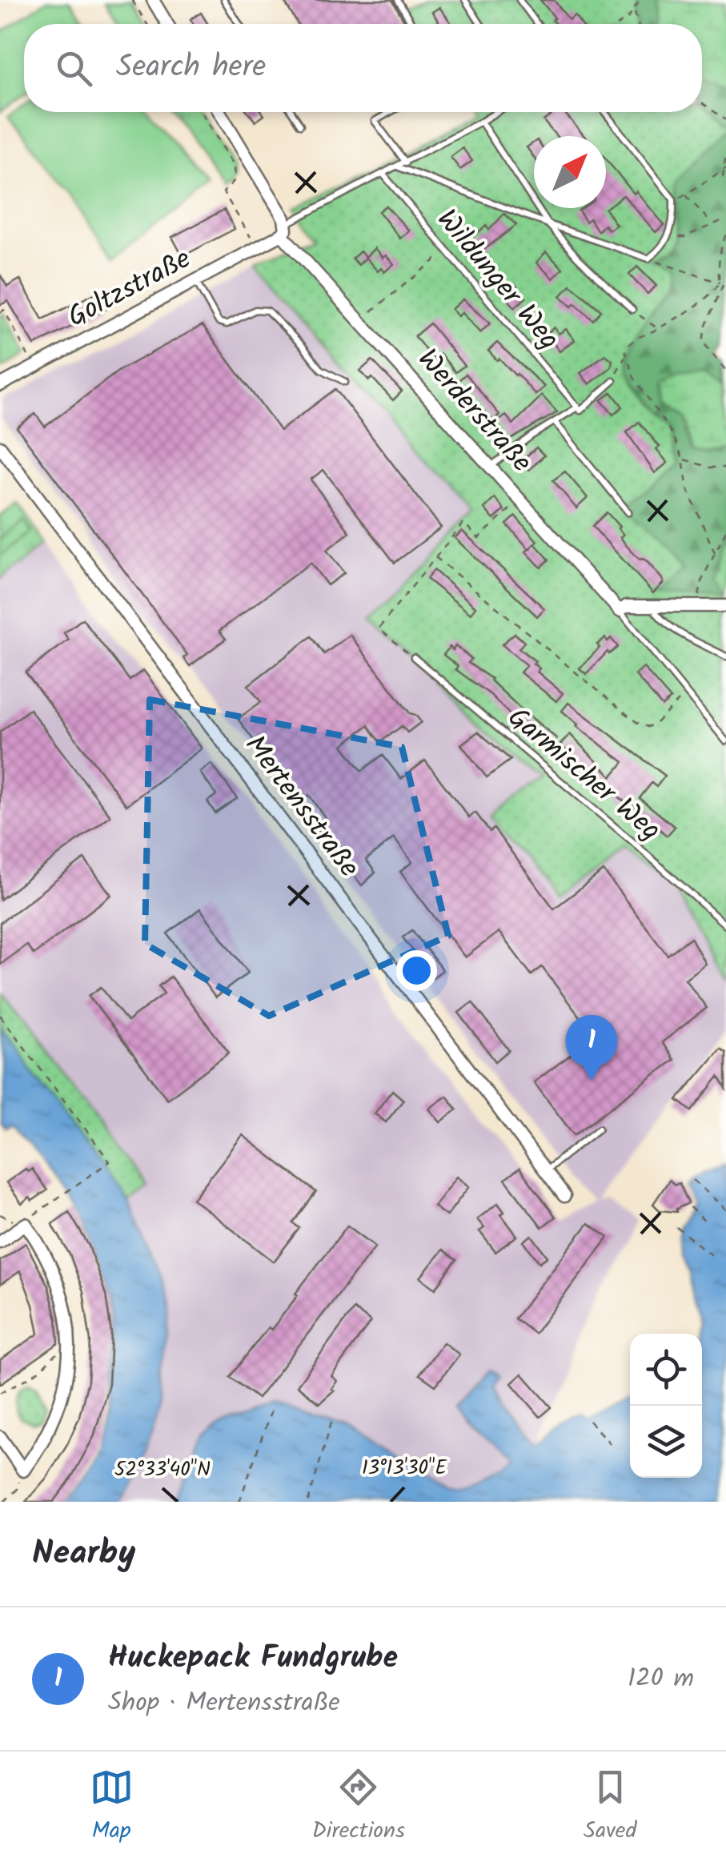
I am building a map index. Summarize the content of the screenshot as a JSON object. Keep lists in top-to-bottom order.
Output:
{
  "streets": {
    "street": ["Goltzstraße", "Werderstraße", "Mertensstraße"],
    "lane": ["Wildunger Weg", "Garmischer Weg"]
  },
  "crossings": [
    ["Goltzstraße", "Werderstraße"]
  ],
  "north": "top right",
  "page": {
    "search": "Search here",
    "pins": "1",
    "heading": "Nearby",
    "list": [
      {
        "mark": "1",
        "name": "Huckepack Fundgrube",
        "note": "Shop · Mertensstraße",
        "value": "120 m"
      }
    ],
    "nav": ["Map", "Directions", "Saved"]
  },
  "coordinates": ["13°13'30\"E", "52°33'40\"N"]
}
